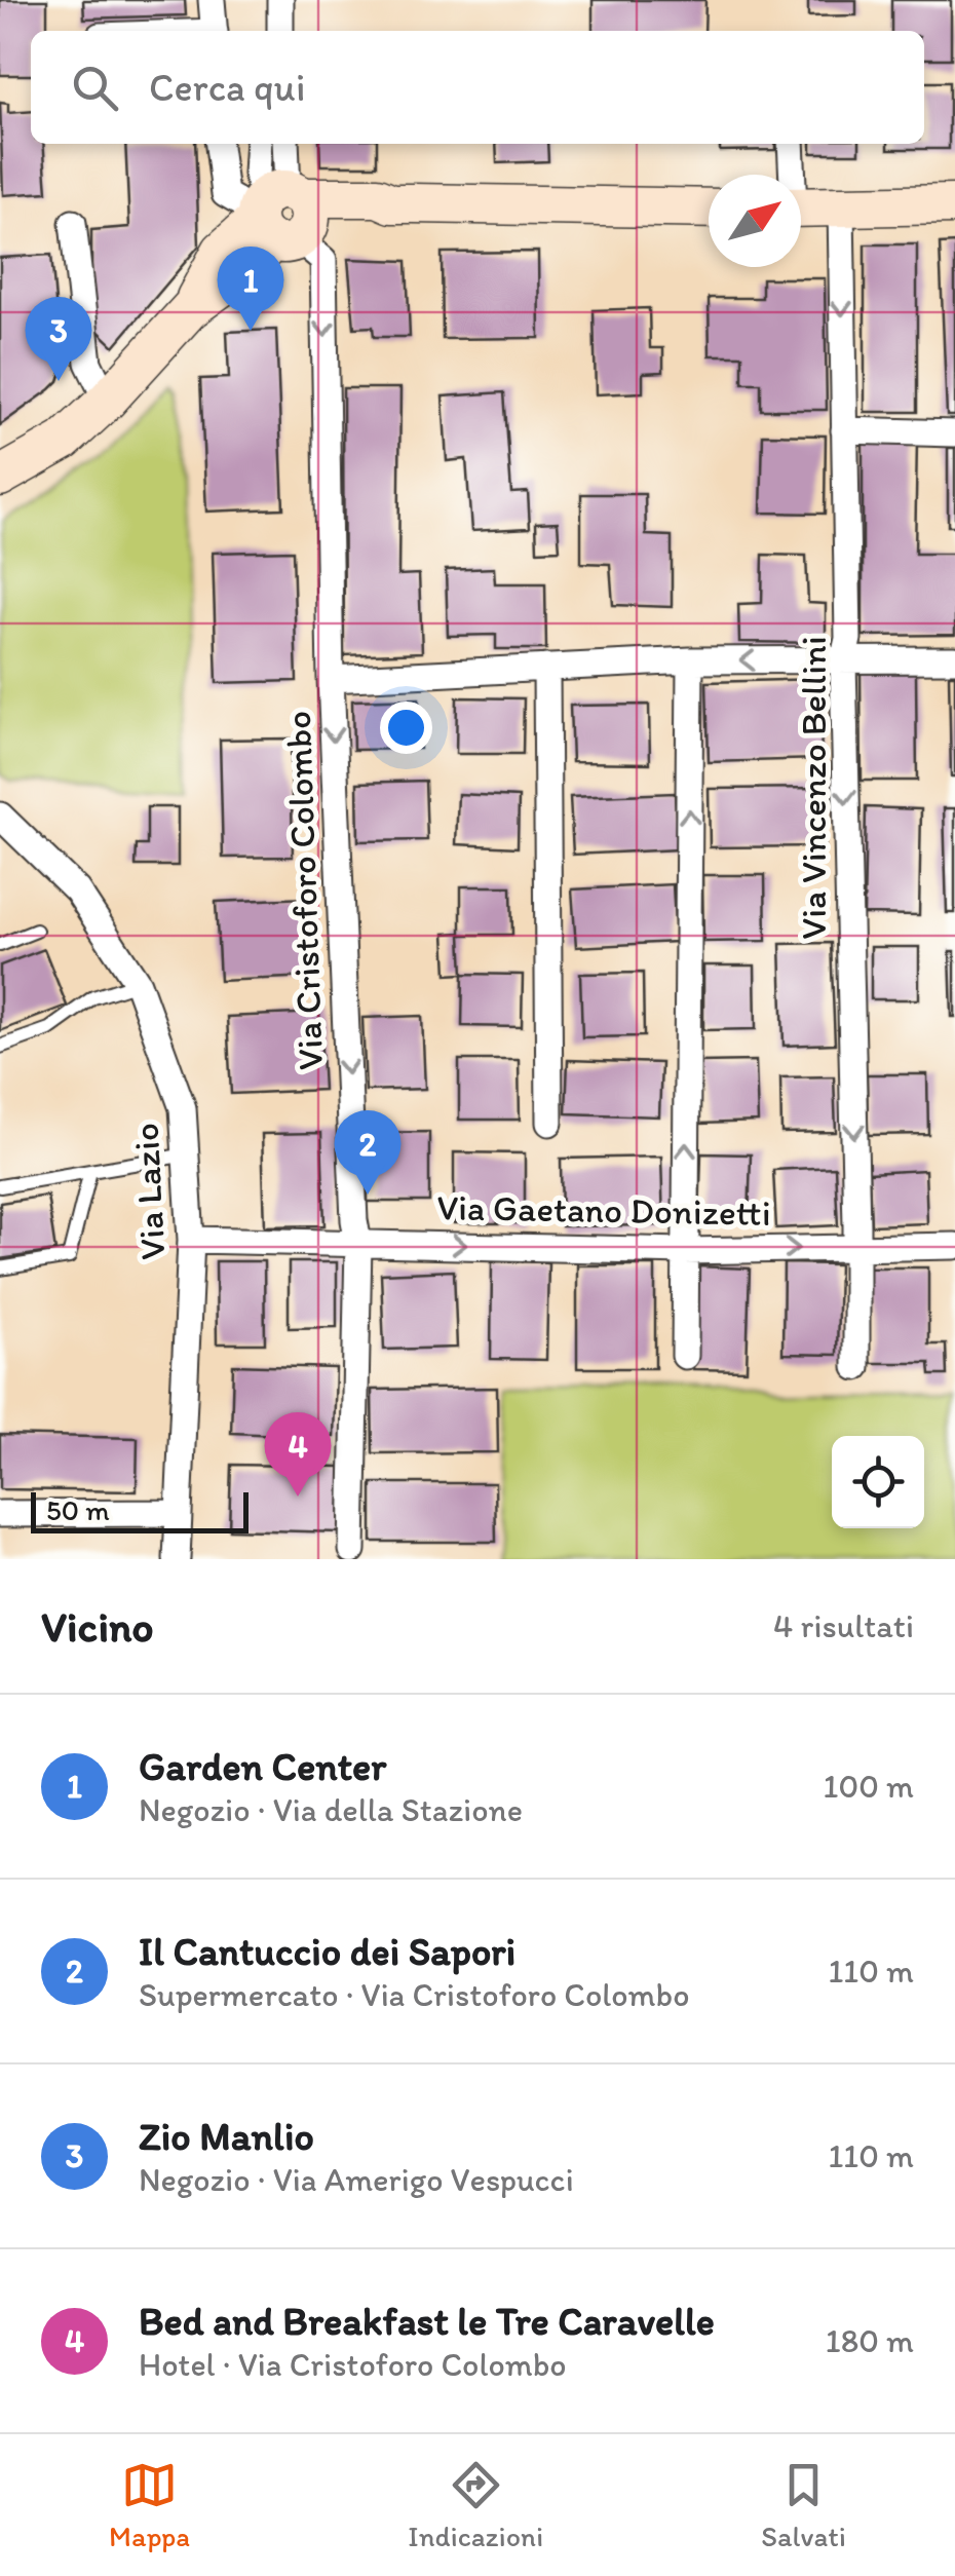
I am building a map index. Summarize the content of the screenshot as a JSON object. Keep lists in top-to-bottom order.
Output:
{
  "streets": {
    "street": [
      "Via Vincenzo Bellini",
      "Via Cristoforo Colombo",
      "Via Lazio",
      "Via Gaetano Donizetti"
    ]
  },
  "crossings": [
    ["Via Vincenzo Bellini", "Via Gaetano Donizetti"],
    ["Via Cristoforo Colombo", "Via Gaetano Donizetti"],
    ["Via Lazio", "Via Gaetano Donizetti"]
  ],
  "one_way": ["Via Gaetano Donizetti"],
  "scale_bar": "50 m",
  "north": "top right",
  "page": {
    "search": "Cerca qui",
    "pins": [
      "1",
      "3",
      "2",
      "4"
    ],
    "scale": "50 m",
    "heading": ["Vicino", "4 risultati"],
    "list": [
      {
        "mark": "1",
        "name": "Garden Center",
        "note": "Negozio · Via della Stazione",
        "value": "100 m"
      },
      {
        "mark": "2",
        "name": "Il Cantuccio dei Sapori",
        "note": "Supermercato · Via Cristoforo Colombo",
        "value": "110 m"
      },
      {
        "mark": "3",
        "name": "Zio Manlio",
        "note": "Negozio · Via Amerigo Vespucci",
        "value": "110 m"
      },
      {
        "mark": "4",
        "name": "Bed and Breakfast le Tre Caravelle",
        "note": "Hotel · Via Cristoforo Colombo",
        "value": "180 m"
      }
    ],
    "nav": ["Mappa", "Indicazioni", "Salvati"]
  }
}
